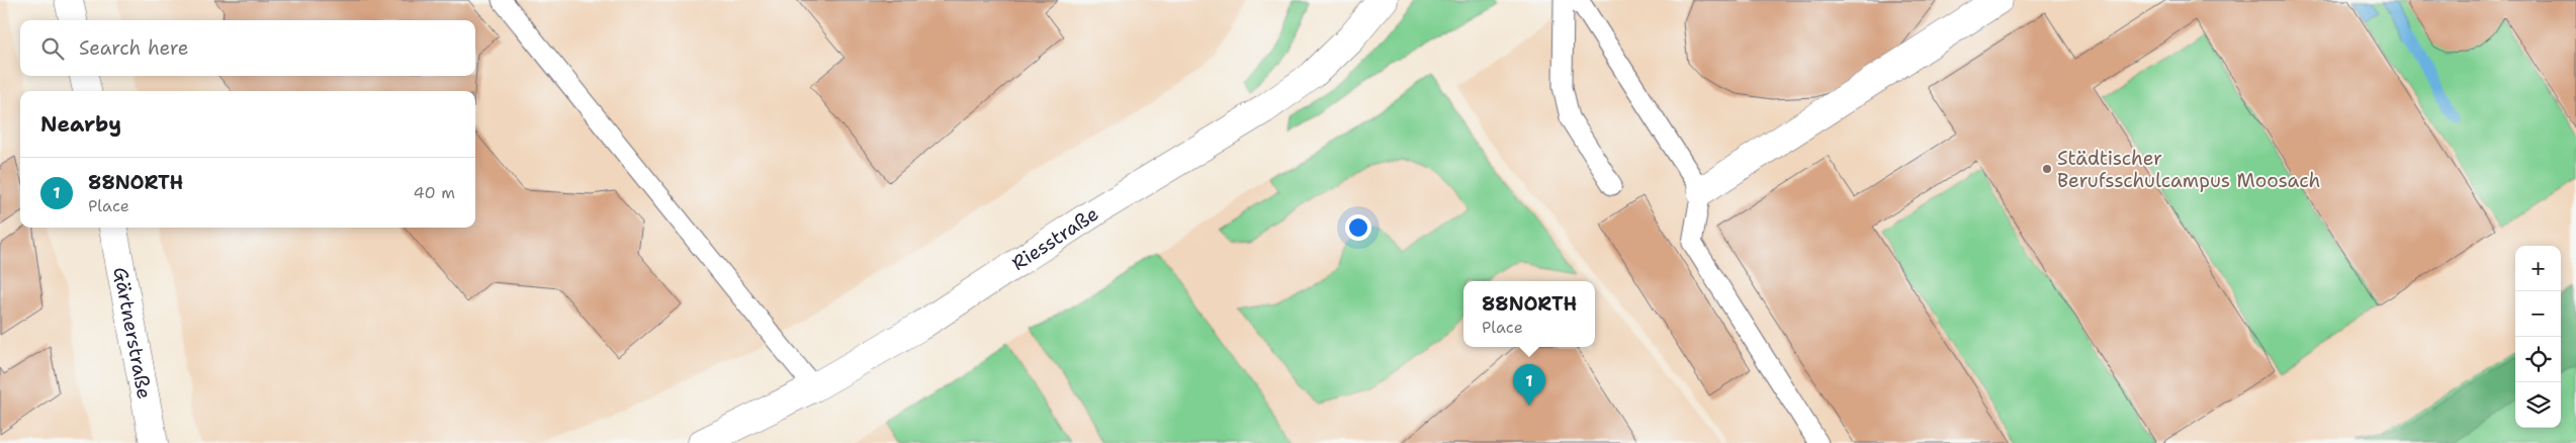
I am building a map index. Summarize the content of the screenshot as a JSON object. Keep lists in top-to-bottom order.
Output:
{
  "streets": {
    "street": ["Riesstraße", "Gärtnerstraße"]
  },
  "places": ["Städtischer Berufsschulcampus Moosach"],
  "page": {
    "search": "Search here",
    "heading": "Nearby",
    "list": [
      {
        "mark": "1",
        "name": "88NORTH",
        "note": "Place",
        "value": "40 m"
      }
    ],
    "map_buttons": ["+", "−"],
    "popup": ["88NORTH", "Place"],
    "pins": "1"
  }
}
